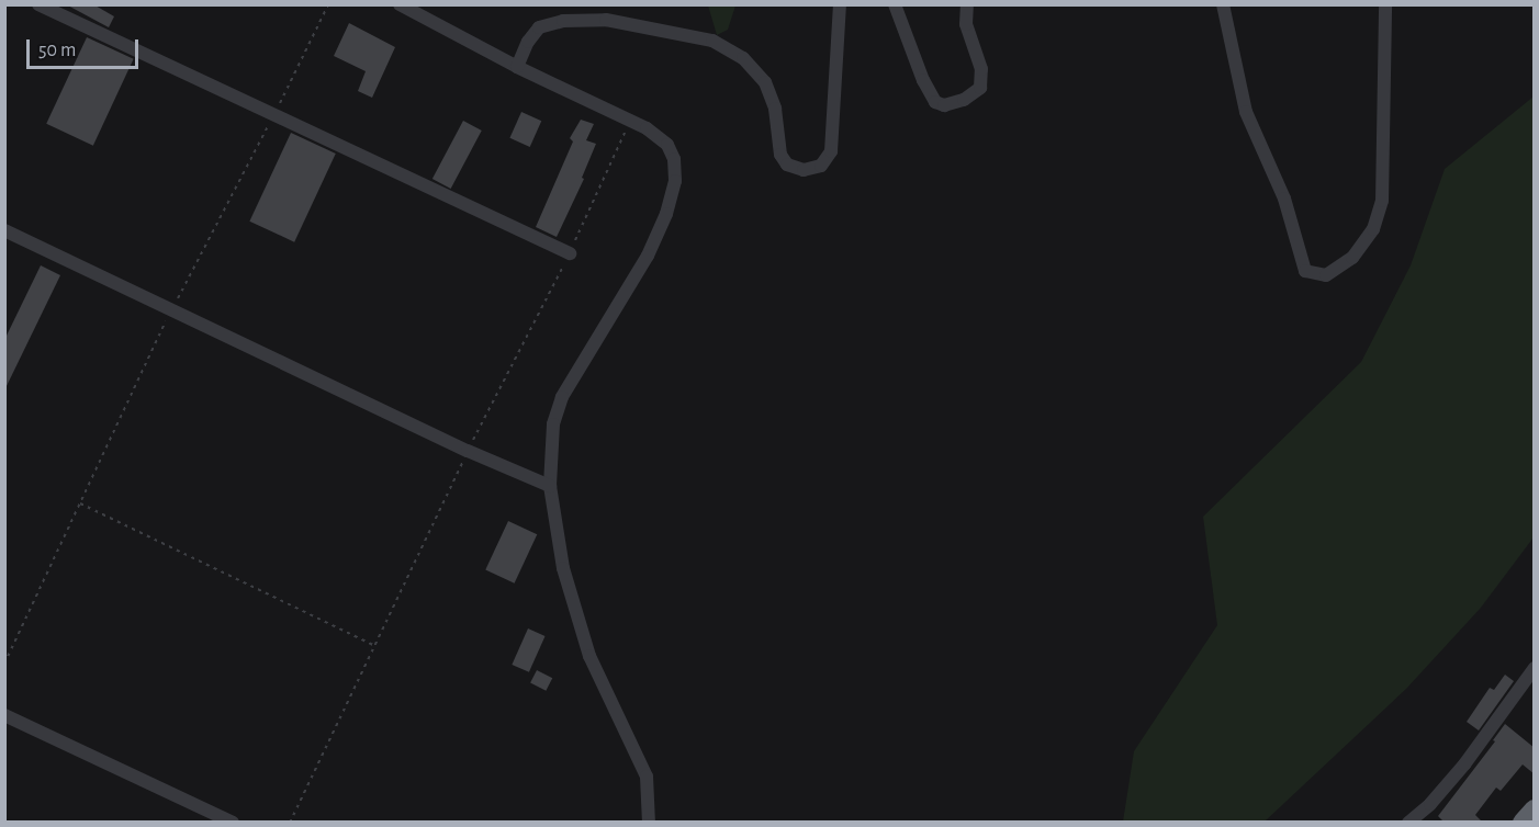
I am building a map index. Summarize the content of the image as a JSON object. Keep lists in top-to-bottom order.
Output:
{
  "scale_bar": "50 m"
}
